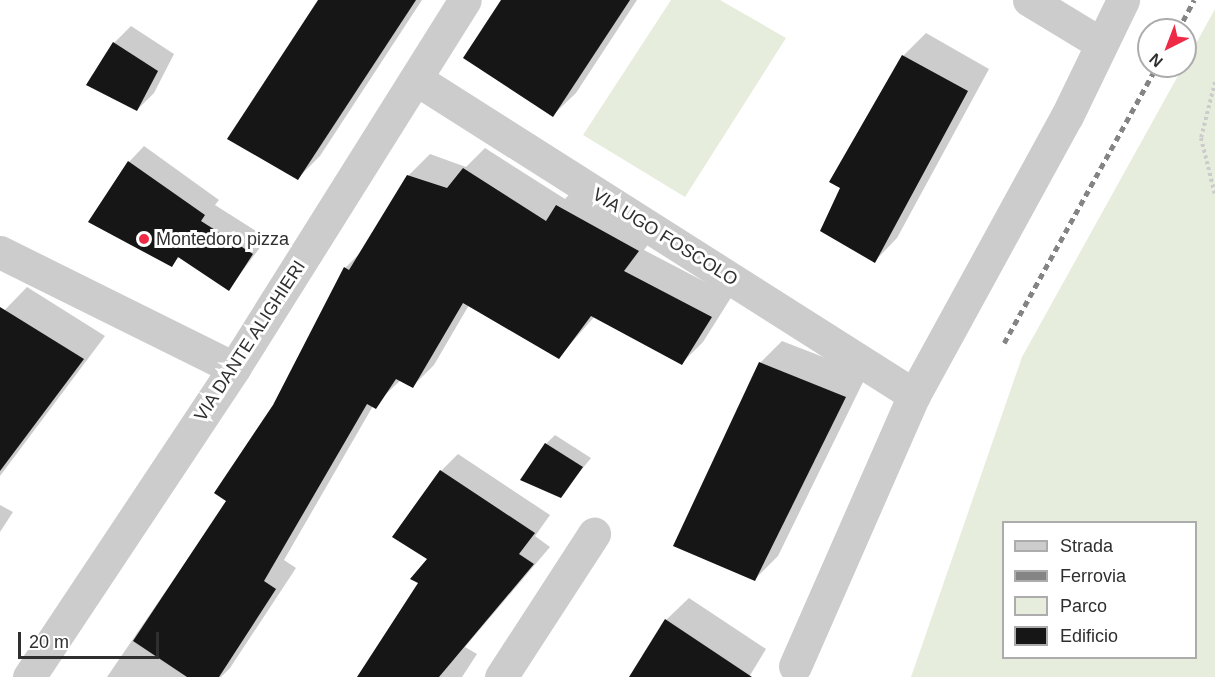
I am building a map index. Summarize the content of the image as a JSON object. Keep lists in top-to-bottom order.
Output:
{
  "streets": {
    "street": ["VIA UGO FOSCOLO", "VIA DANTE ALIGHIERI"]
  },
  "crossings": [
    ["VIA UGO FOSCOLO", "VIA DANTE ALIGHIERI"]
  ],
  "places": ["Montedoro pizza"],
  "legend": [
    "Strada",
    "Ferrovia",
    "Parco",
    "Edificio"
  ],
  "scale_bar": "20 m",
  "north": "bottom left"
}
